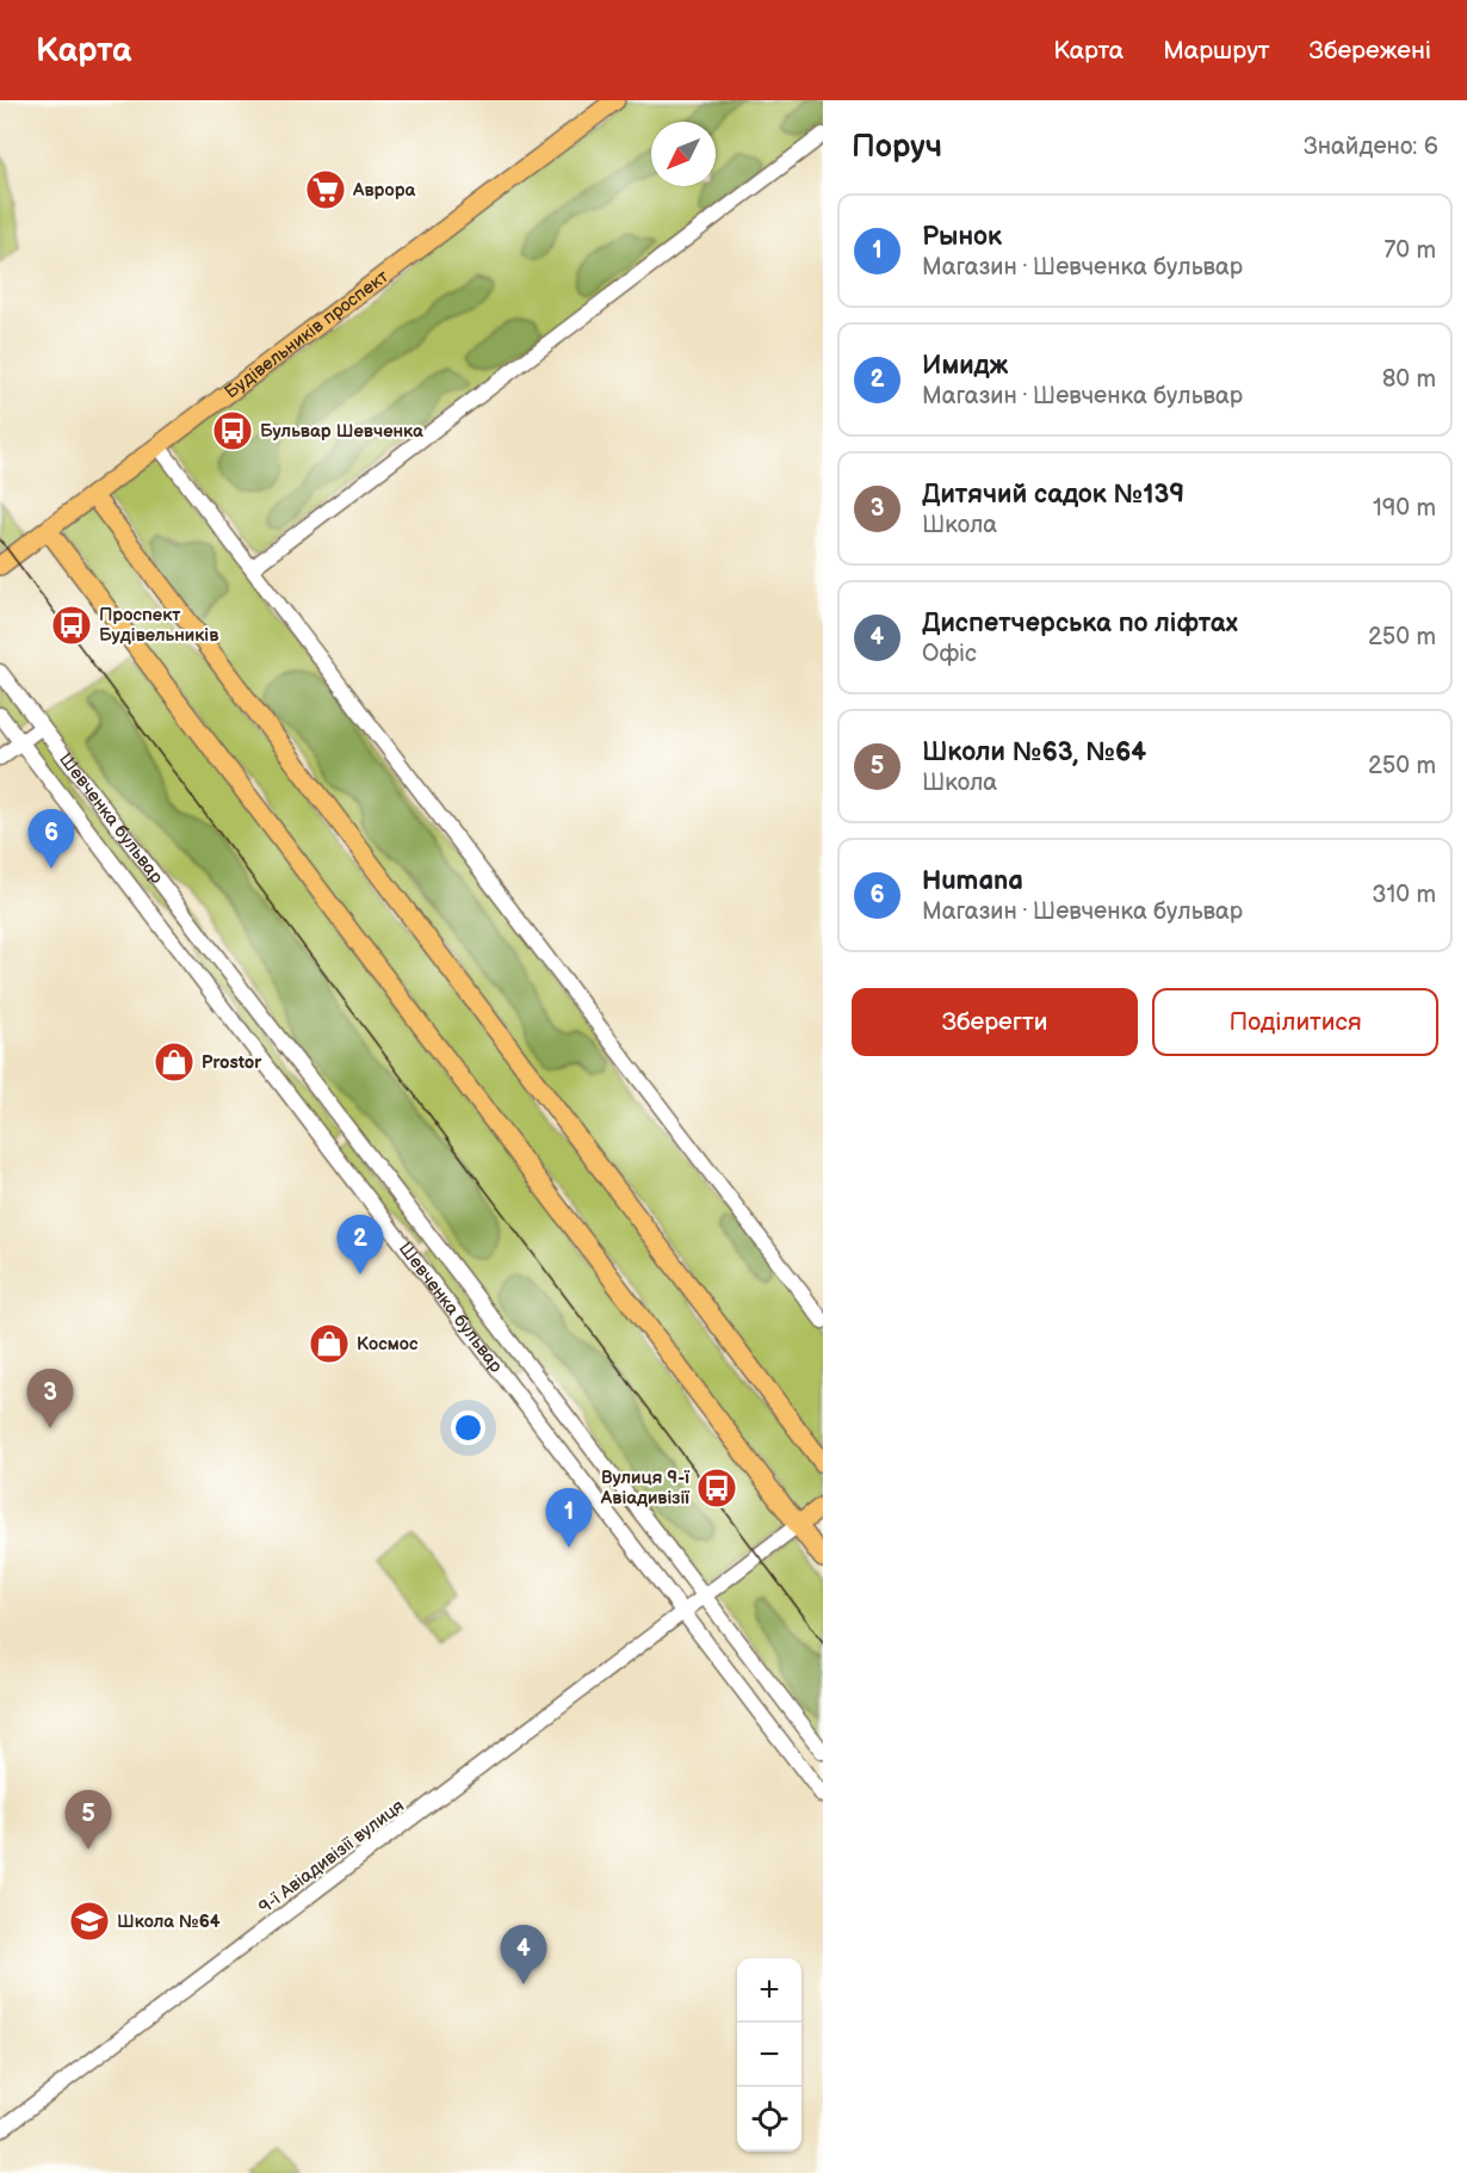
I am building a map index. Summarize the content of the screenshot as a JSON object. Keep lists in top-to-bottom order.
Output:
{
  "streets": {
    "main road": ["Будівельників проспект"],
    "street": ["Шевченка бульвар", "9-ї Авіадивізії вулиця"]
  },
  "crossings": [
    ["Шевченка бульвар", "9-ї Авіадивізії вулиця"]
  ],
  "places": {
    "supermarket": ["Аврора"],
    "bus stop": ["Бульвар Шевченка", "Проспект Будівельників", "Вулиця 9-ї Авіадивізії"],
    "shop": ["Prostor", "Космос"],
    "school or university": ["Школа №64"]
  },
  "north": "bottom left",
  "page": {
    "header": "Карта",
    "nav": ["Карта", "Маршрут", "Збережені"],
    "heading": ["Поруч", "Знайдено: 6"],
    "list": [
      {
        "mark": "1",
        "name": "Рынок",
        "note": "Магазин · Шевченка бульвар",
        "value": "70 m"
      },
      {
        "mark": "2",
        "name": "Имидж",
        "note": "Магазин · Шевченка бульвар",
        "value": "80 m"
      },
      {
        "mark": "3",
        "name": "Дитячий садок №139",
        "note": "Школа",
        "value": "190 m"
      },
      {
        "mark": "4",
        "name": "Диспетчерська по ліфтах",
        "note": "Офіс",
        "value": "250 m"
      },
      {
        "mark": "5",
        "name": "Школи №63, №64",
        "note": "Школа",
        "value": "250 m"
      },
      {
        "mark": "6",
        "name": "Humana",
        "note": "Магазин · Шевченка бульвар",
        "value": "310 m"
      }
    ],
    "pins": [
      "6",
      "2",
      "3",
      "1",
      "5",
      "4"
    ],
    "buttons": ["Зберегти", "Поділитися"],
    "map_buttons": ["+", "−"]
  }
}
